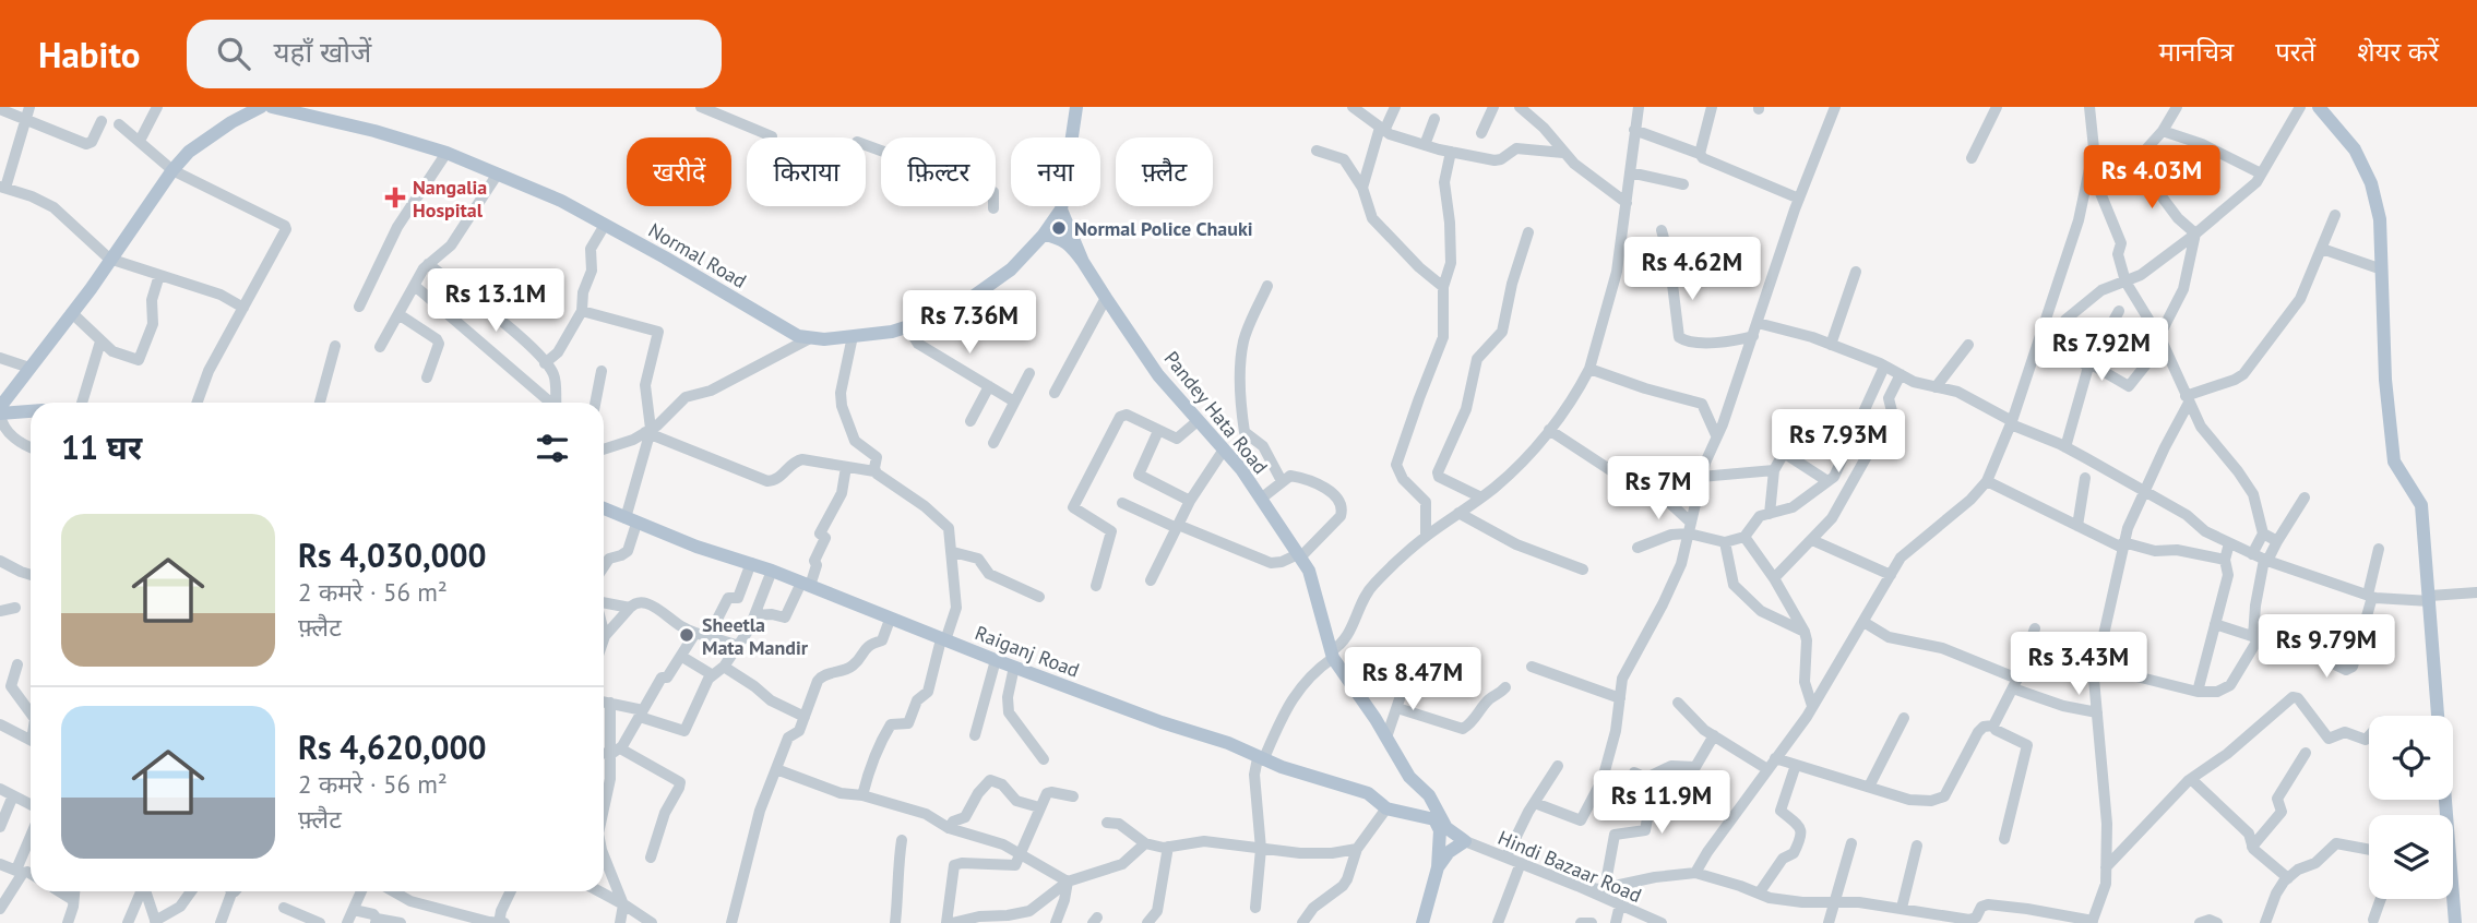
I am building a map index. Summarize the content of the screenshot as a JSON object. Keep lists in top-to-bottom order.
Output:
{
  "streets": {
    "main road": ["Normal Road", "Pandey Hata Road", "Raiganj Road"],
    "street": ["Hindi Bazaar Road"]
  },
  "crossings": [
    ["Pandey Hata Road", "Raiganj Road"]
  ],
  "places": {
    "health": ["Nangalia Hospital"],
    "other": ["Normal Police Chauki", "Sheetla Mata Mandir"]
  },
  "page": {
    "header": "Habito",
    "search": "यहाँ खोजें",
    "nav": ["मानचित्र", "परतें", "शेयर करें"],
    "chip": [
      "खरीदें",
      "किराया",
      "फ़िल्टर",
      "नया",
      "फ़्लैट"
    ],
    "price": [
      "Rs 4.03M",
      "Rs 4.62M",
      "Rs 13.1M",
      "Rs 7.36M",
      "Rs 7.92M",
      "Rs 7.93M",
      "Rs 7M",
      "Rs 9.79M",
      "Rs 3.43M",
      "Rs 8.47M",
      "Rs 11.9M"
    ],
    "heading": "11 घर",
    "list": [
      {
        "name": "Rs 4,030,000",
        "note": "2 कमरे · 56 m² · फ़्लैट"
      },
      {
        "name": "Rs 4,620,000",
        "note": "2 कमरे · 56 m² · फ़्लैट"
      }
    ]
  }
}
